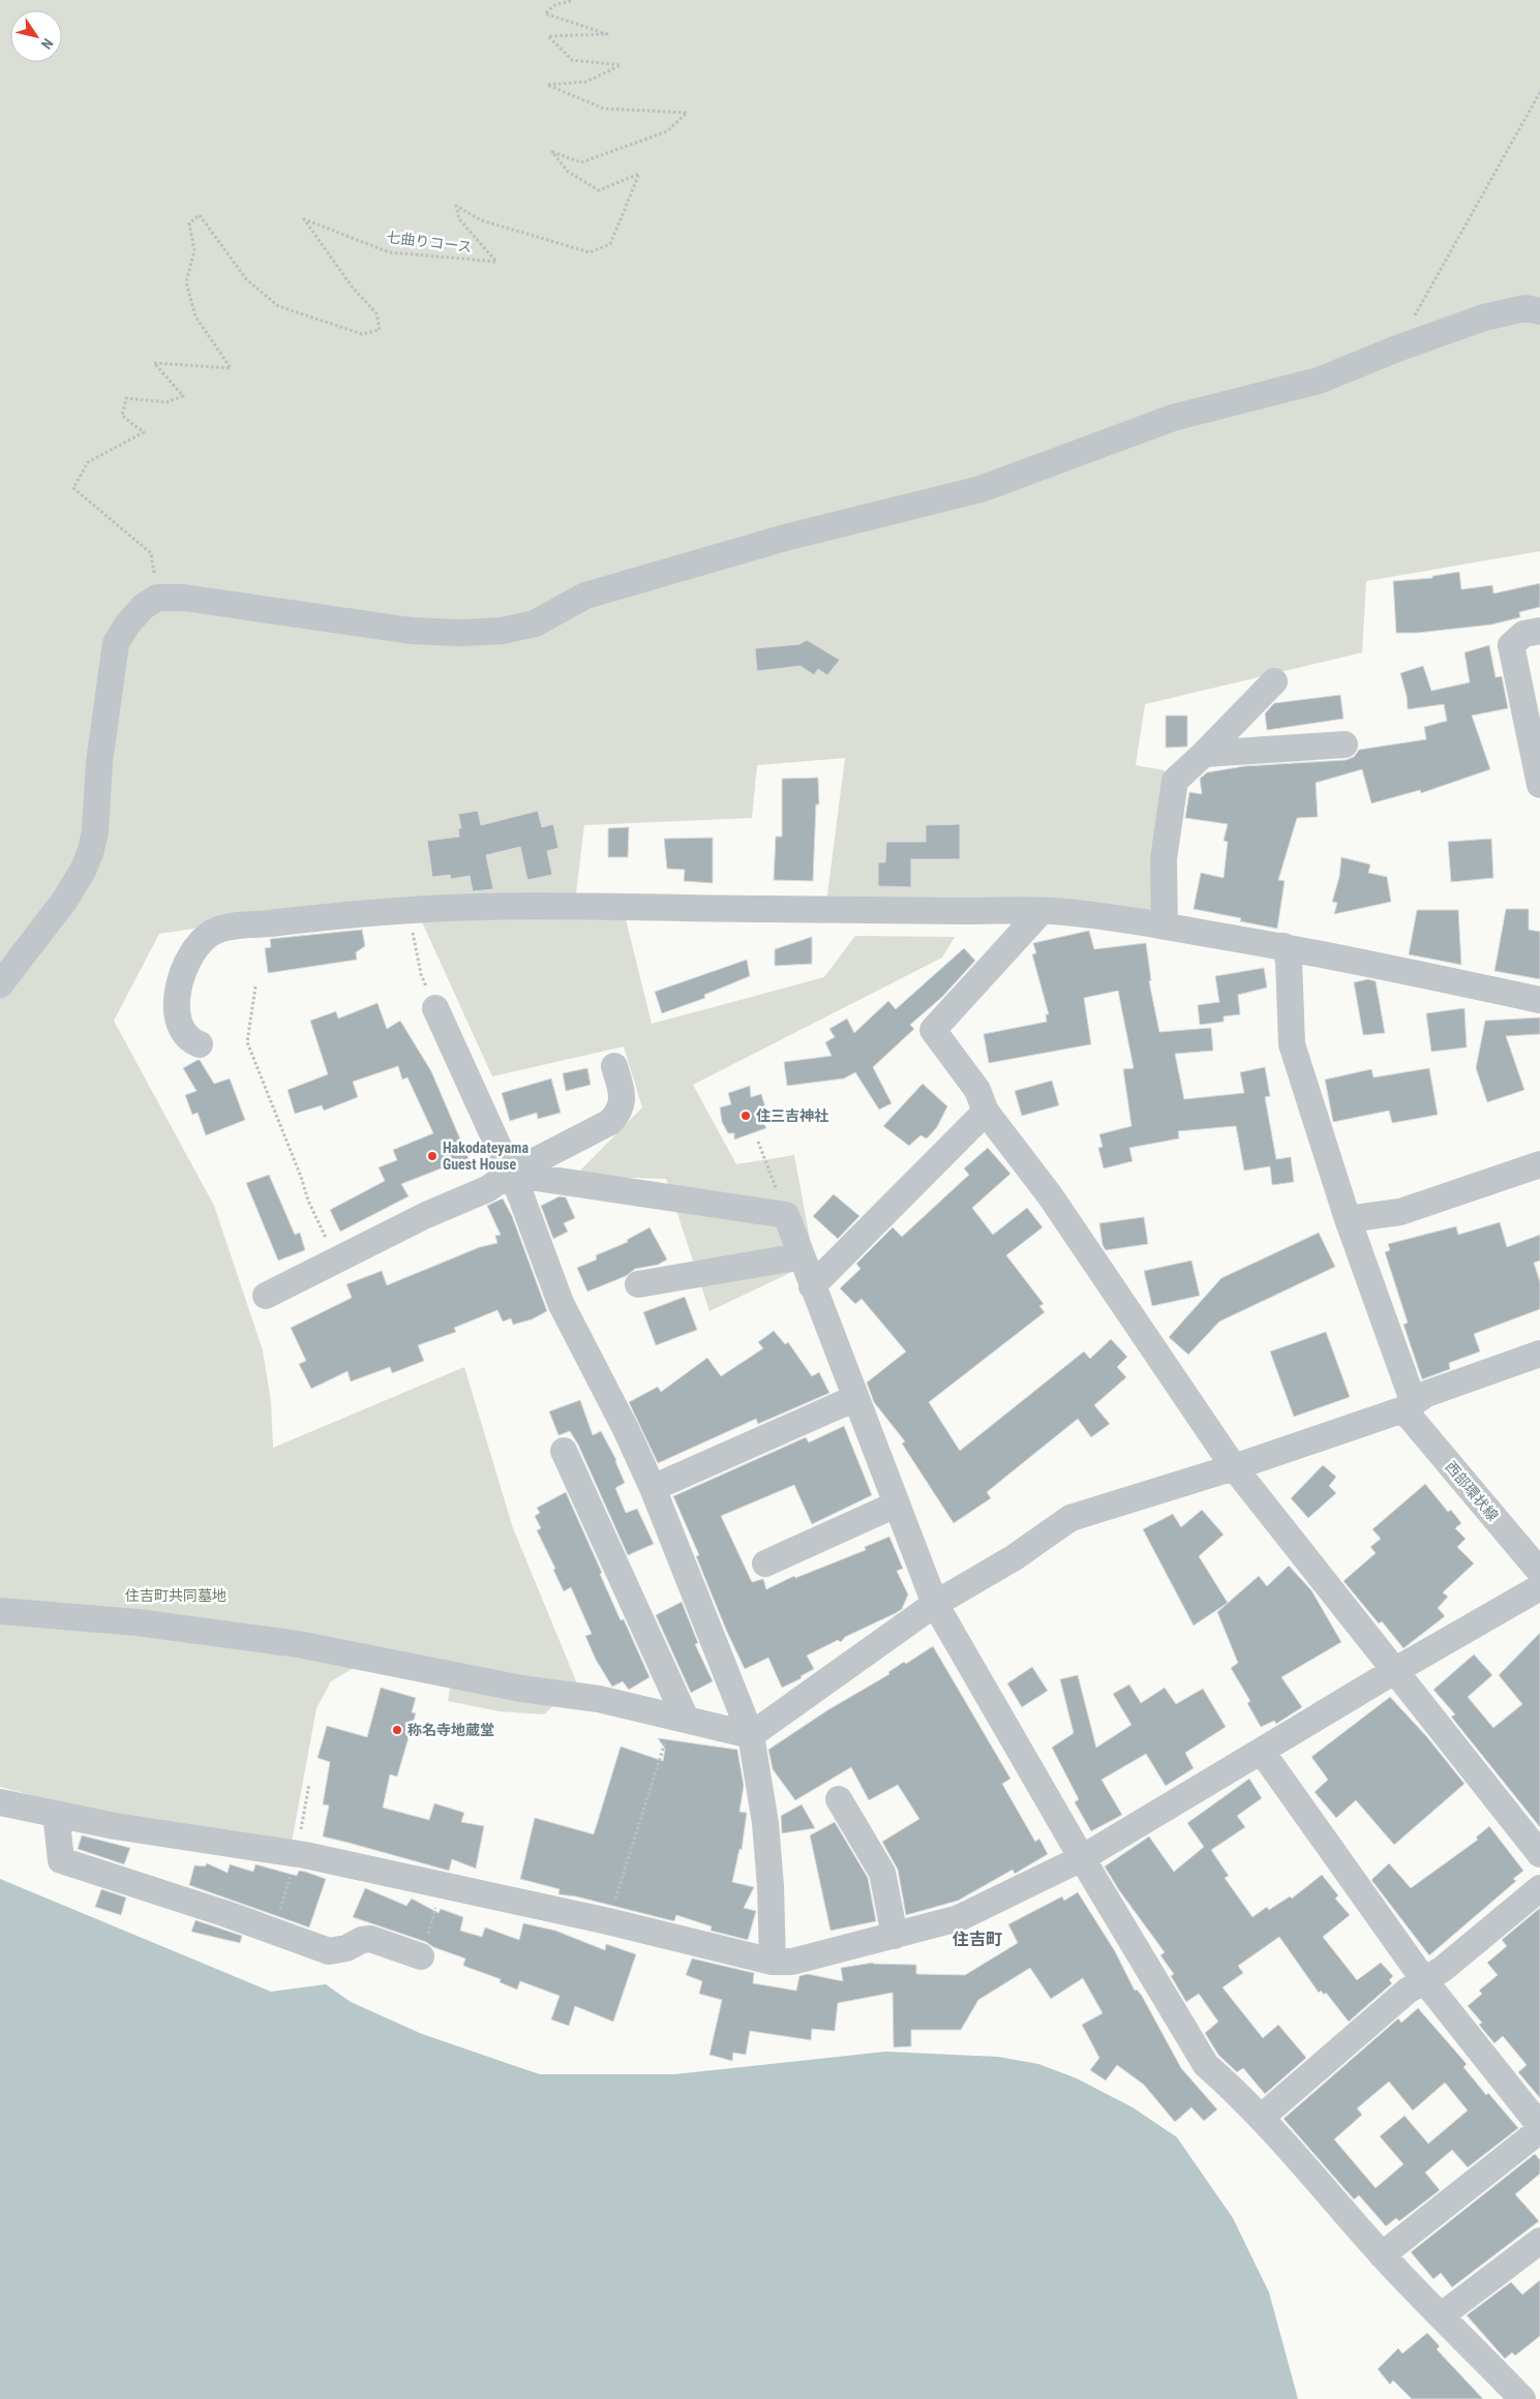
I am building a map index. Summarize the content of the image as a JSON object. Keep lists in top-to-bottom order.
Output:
{
  "streets": {
    "street": ["西部環状線"],
    "path": ["七曲りコース"]
  },
  "districts": ["住吉町"],
  "parks": ["住吉町共同墓地"],
  "places": ["住三吉神社", "Hakodateyama Guest House", "称名寺地蔵堂"],
  "north": "bottom right"
}
